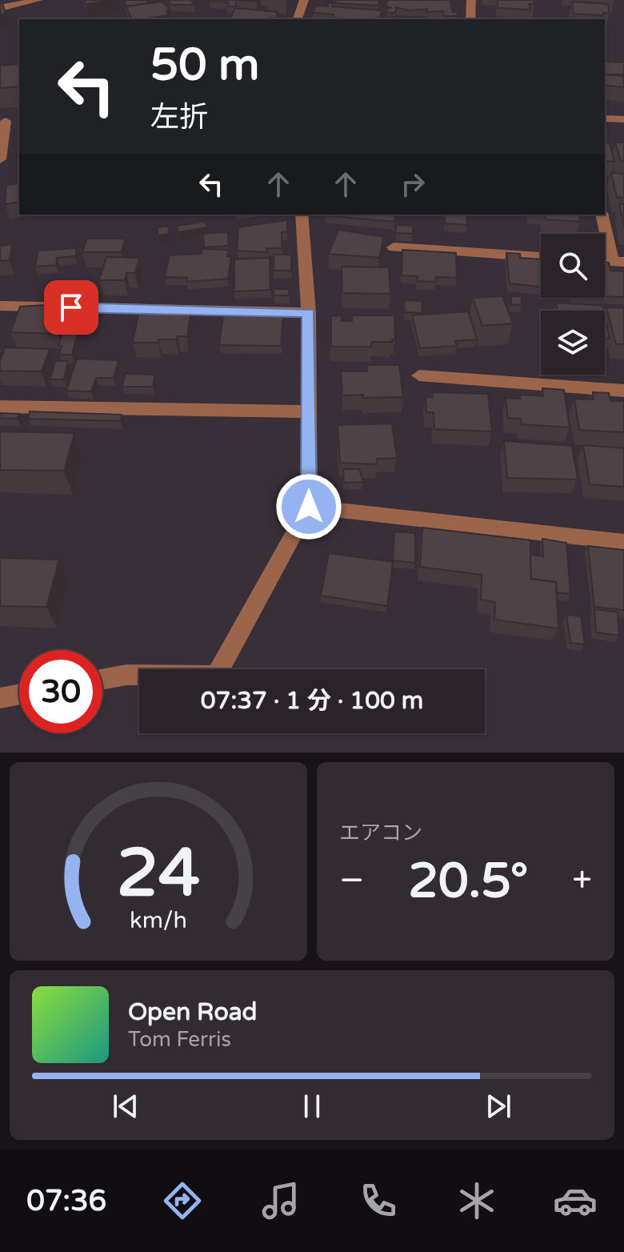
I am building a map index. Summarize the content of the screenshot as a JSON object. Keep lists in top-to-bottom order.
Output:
{
  "page": {
    "turn": ["50 m", "左折"],
    "limit": "30",
    "trip": "07:37 · 1 分 · 100 m",
    "tile": "エアコン",
    "heat": ["−", "20.5°", "+"],
    "song": ["Open Road", "Tom Ferris"],
    "tabs": "07:36",
    "gauge": ["24", "km/h"]
  }
}
